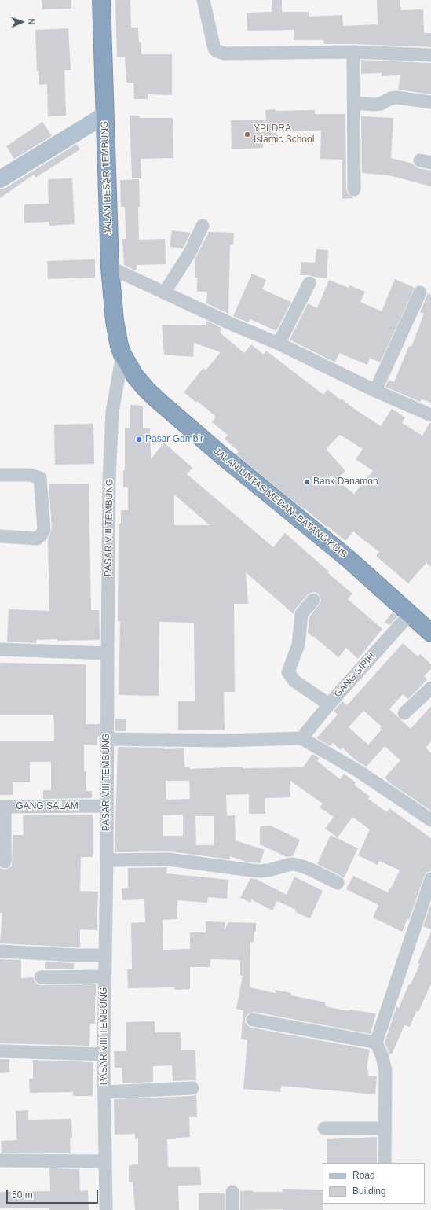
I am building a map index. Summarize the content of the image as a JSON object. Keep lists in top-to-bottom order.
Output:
{
  "streets": {
    "highway": ["JALAN BESAR TEMBUNG", "JALAN LINTAS MEDAN–BATANG KUIS"],
    "street": ["PASAR VIII TEMBUNG", "GANG SIRIH", "GANG SALAM"]
  },
  "crossings": [
    ["JALAN BESAR TEMBUNG", "JALAN LINTAS MEDAN–BATANG KUIS"],
    ["JALAN BESAR TEMBUNG", "PASAR VIII TEMBUNG"],
    ["JALAN LINTAS MEDAN–BATANG KUIS", "PASAR VIII TEMBUNG"],
    ["JALAN LINTAS MEDAN–BATANG KUIS", "GANG SIRIH"],
    ["PASAR VIII TEMBUNG", "GANG SALAM"]
  ],
  "places": ["YPI DRA Islamic School", "Pasar Gambir", "Bank Danamon"],
  "legend": ["Road", "Building"],
  "scale_bar": "50 m",
  "north": "right"
}
